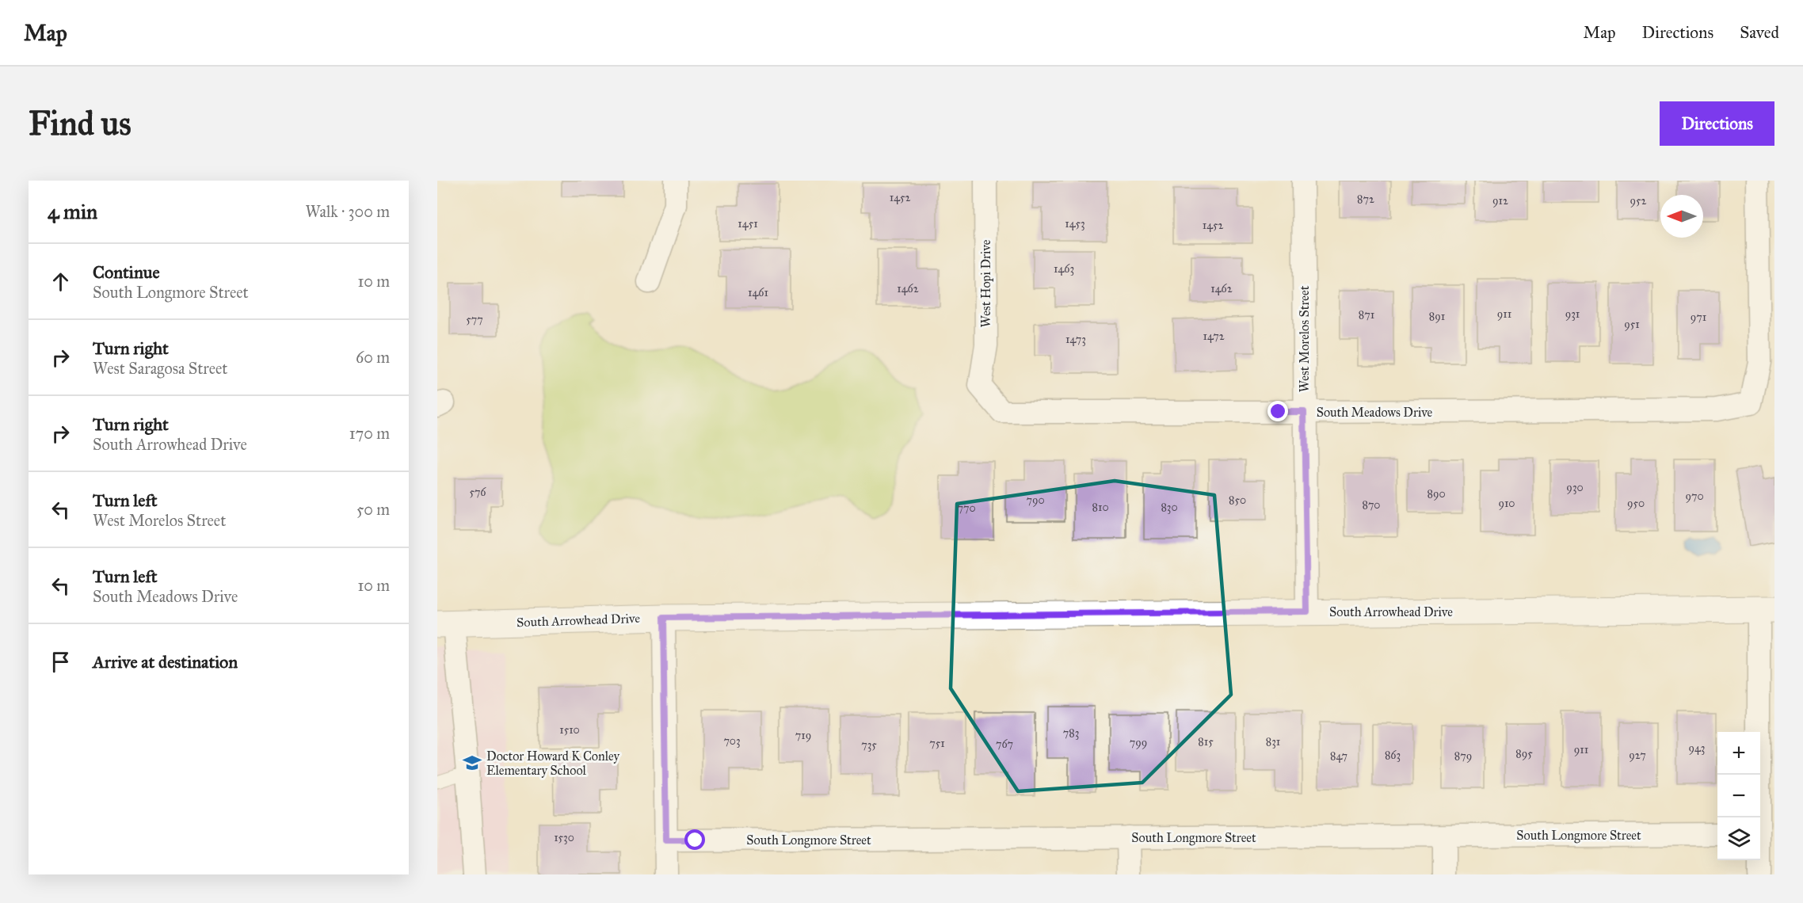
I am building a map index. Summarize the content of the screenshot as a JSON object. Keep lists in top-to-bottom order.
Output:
{
  "streets": {
    "street": [
      "West Hopi Drive",
      "West Morelos Street",
      "South Meadows Drive",
      "South Arrowhead Drive",
      "South Longmore Street"
    ]
  },
  "crossings": [
    ["West Hopi Drive", "South Meadows Drive"],
    ["West Morelos Street", "South Meadows Drive"],
    ["West Morelos Street", "South Arrowhead Drive"]
  ],
  "places": {
    "school or university": ["Doctor Howard K Conley Elementary School"]
  },
  "house_numbers": [
    "1452",
    "872",
    "912",
    "952",
    "1451",
    "1453",
    "1452",
    "1463",
    "1462",
    "1462",
    "1461",
    "911",
    "931",
    "871",
    "891",
    "971",
    "577",
    "951",
    "1472",
    "1473",
    "930",
    "576",
    "890",
    "970",
    "790",
    "850",
    "910",
    "950",
    "870",
    "810",
    "830",
    "770",
    "1510",
    "783",
    "719",
    "703",
    "815",
    "831",
    "799",
    "751",
    "767",
    "735",
    "943",
    "911",
    "895",
    "863",
    "927",
    "847",
    "879",
    "1530"
  ],
  "north": "left",
  "page": {
    "header": "Map",
    "nav": ["Map", "Directions", "Saved"],
    "buttons": "Directions",
    "title": "Find us",
    "heading": ["4 min", "Walk · 300 m"],
    "list": [
      ["Continue", "South Longmore Street", "10 m"],
      ["Turn right", "West Saragosa Street", "60 m"],
      ["Turn right", "South Arrowhead Drive", "170 m"],
      ["Turn left", "West Morelos Street", "50 m"],
      ["Turn left", "South Meadows Drive", "10 m"],
      "Arrive at destination"
    ],
    "map_buttons": ["+", "−"]
  }
}
